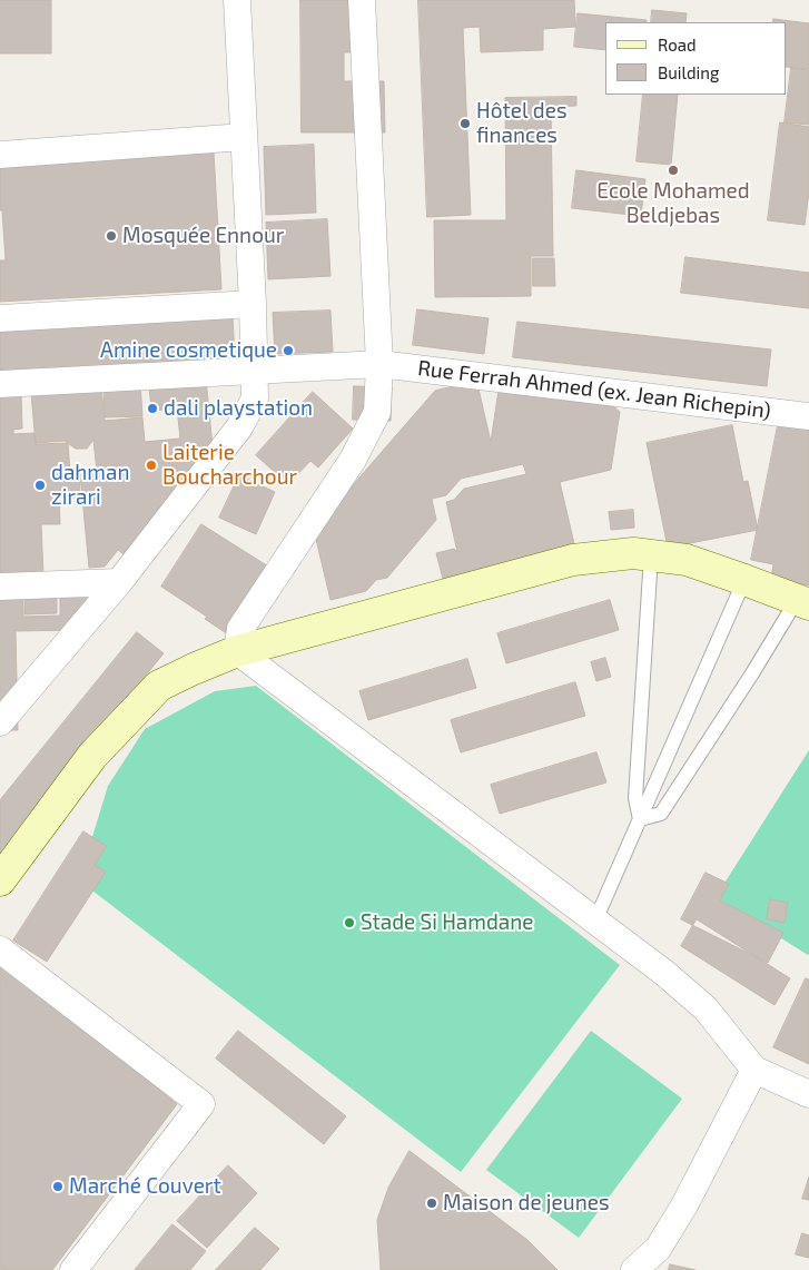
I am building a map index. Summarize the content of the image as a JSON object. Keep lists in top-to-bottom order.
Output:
{
  "streets": {
    "street": ["Rue Ferrah Ahmed (ex. Jean Richepin)"]
  },
  "places": [
    "Hôtel des finances",
    "Ecole Mohamed Beldjebas",
    "Mosquée Ennour",
    "Amine cosmetique",
    "dali playstation",
    "Laiterie Boucharchour",
    "dahman zirari",
    "Stade Si Hamdane",
    "Marché Couvert",
    "Maison de jeunes"
  ],
  "legend": ["Road", "Building"]
}
